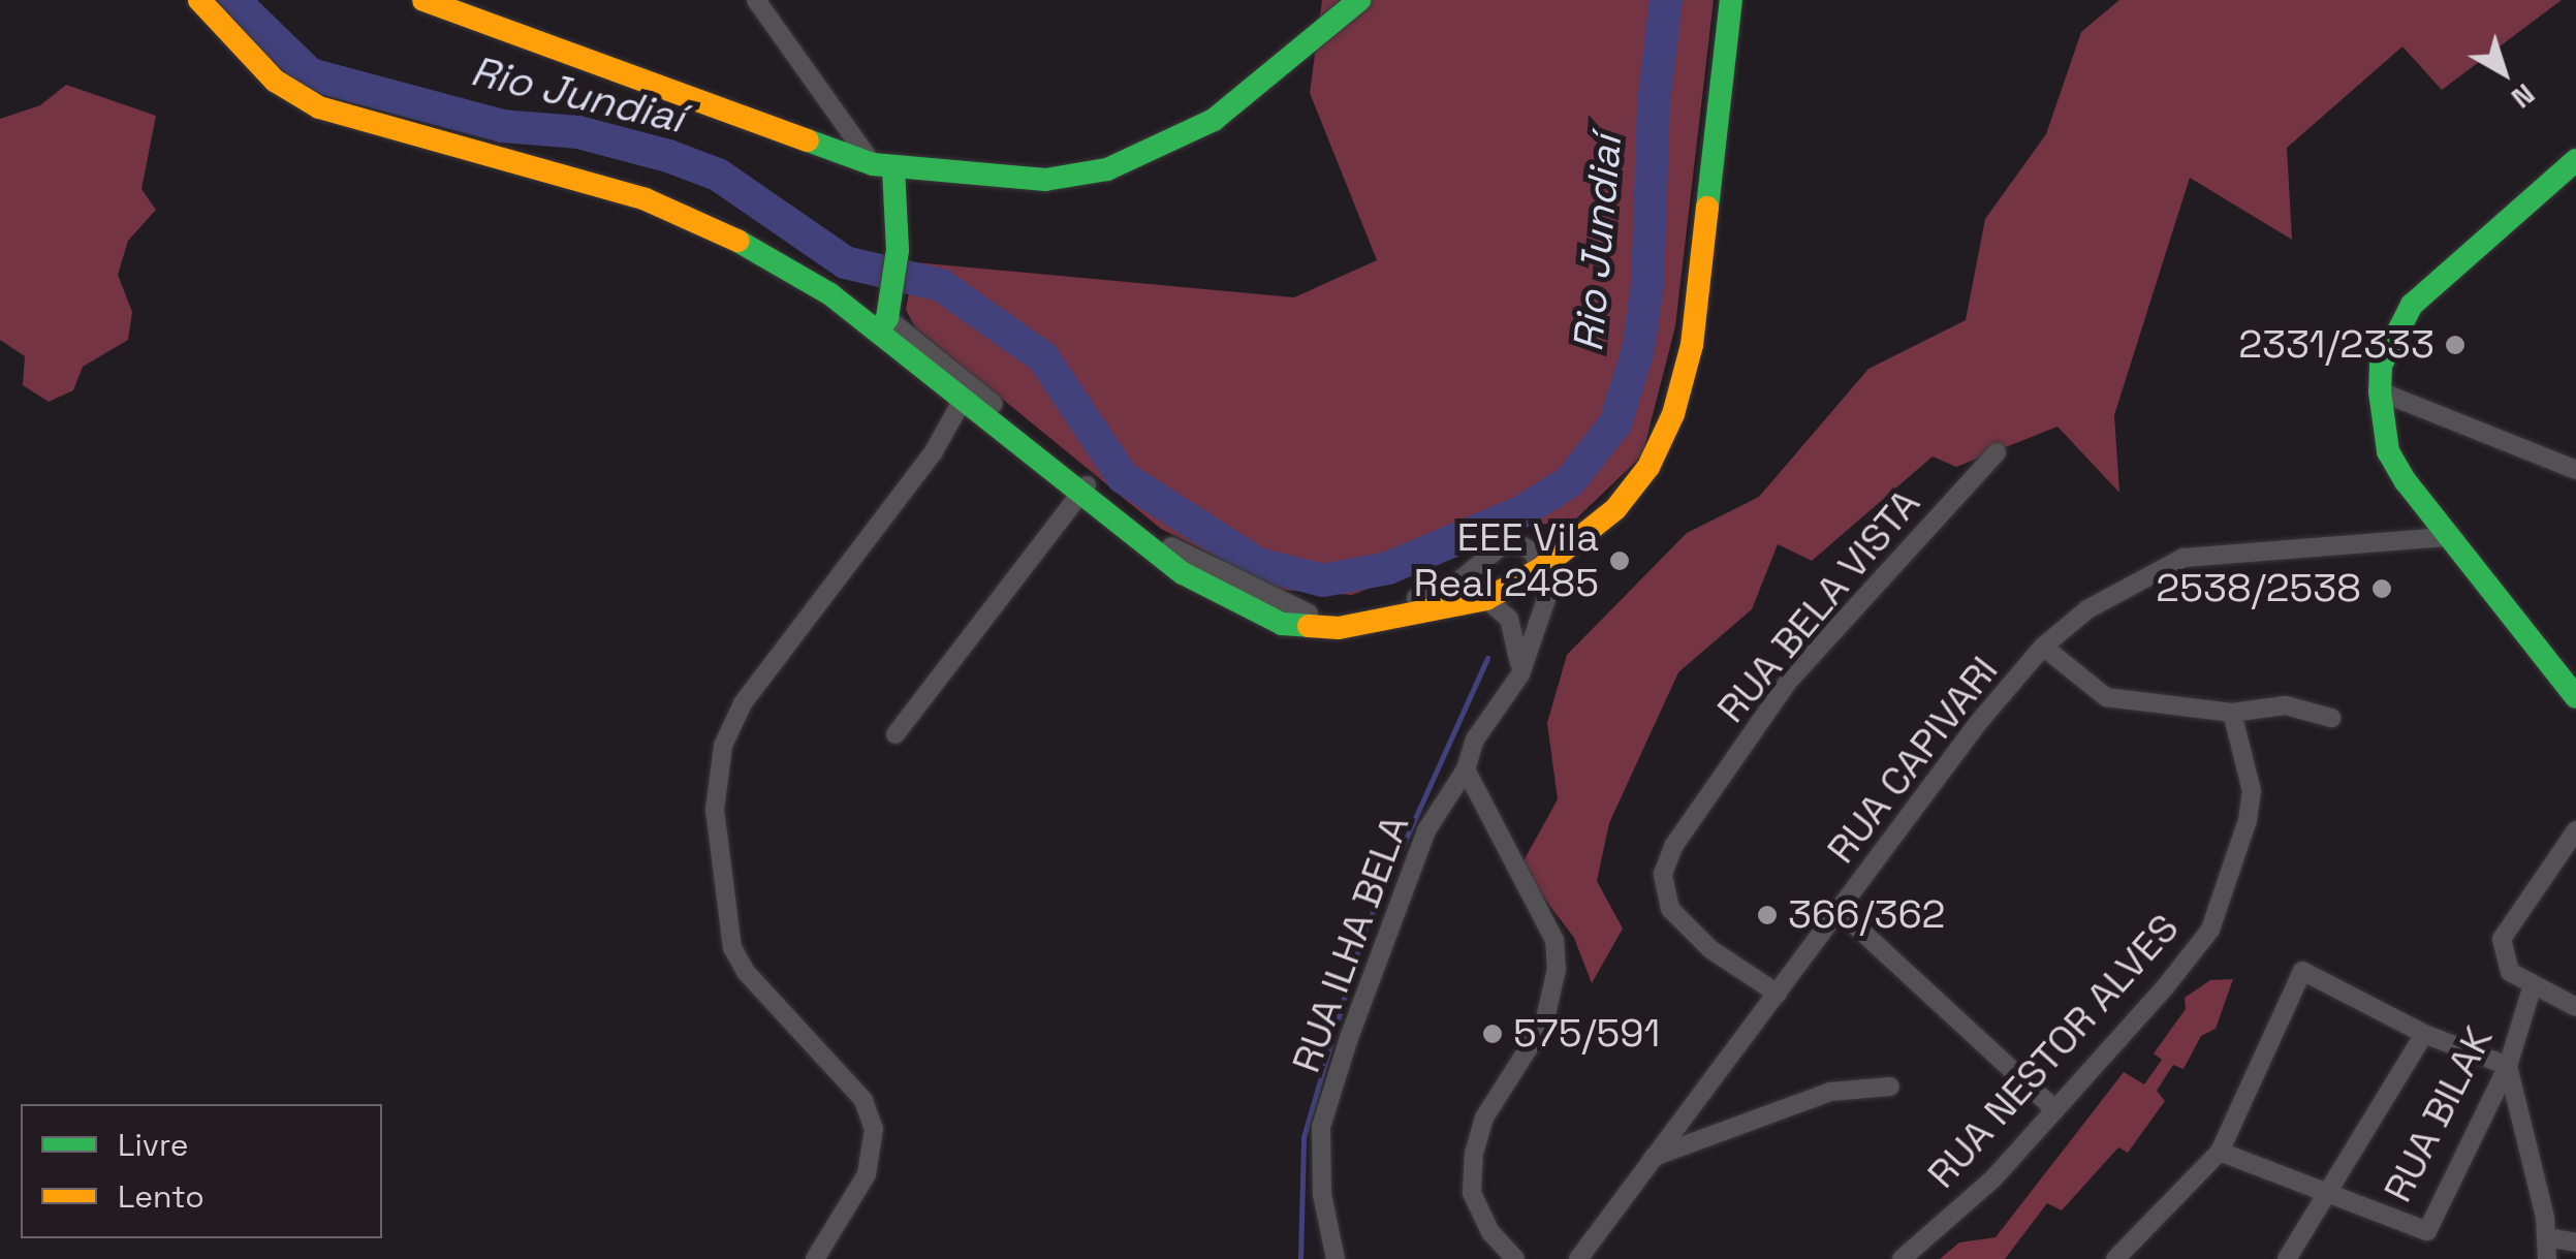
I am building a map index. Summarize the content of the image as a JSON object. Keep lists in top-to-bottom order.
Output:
{
  "streets": {
    "street": [
      "RUA BELA VISTA",
      "RUA CAPIVARI",
      "RUA ILHA BELA",
      "RUA NESTOR ALVES",
      "RUA BILAK"
    ]
  },
  "crossings": [
    ["RUA BELA VISTA", "RUA CAPIVARI"]
  ],
  "water": ["Rio Jundiaí"],
  "places": [
    "2331/2333",
    "EEE Vila Real 2485",
    "2538/2538",
    "366/362",
    "575/591"
  ],
  "legend": ["Livre", "Lento"],
  "north": "bottom right"
}
